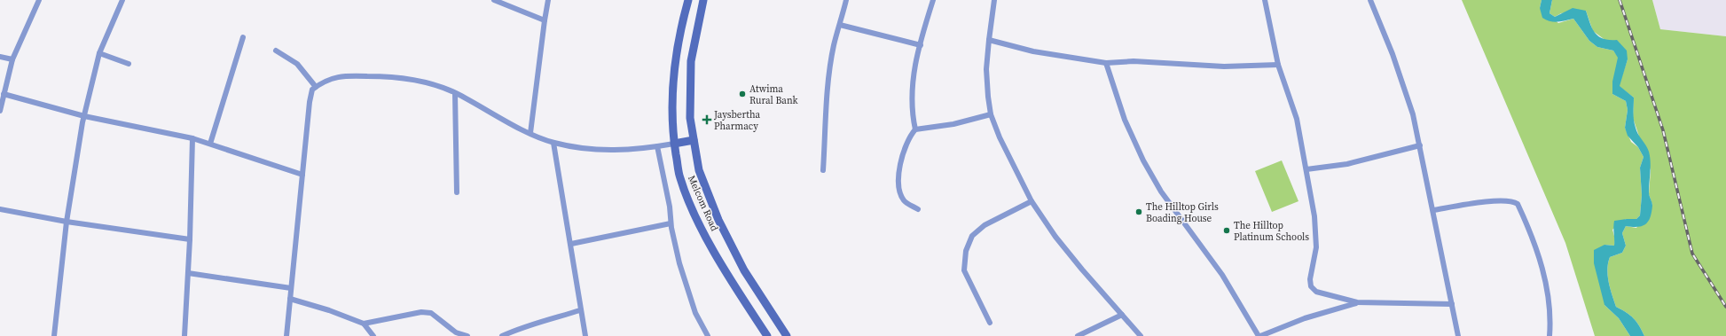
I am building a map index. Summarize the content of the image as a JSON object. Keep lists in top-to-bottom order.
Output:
{
  "streets": {
    "main road": ["Melcom Road"]
  },
  "places": {
    "other": ["Atwima Rural Bank", "The Hilltop Girls Boading House", "The Hilltop Platinum Schools"],
    "health": ["Jaysbertha Pharmacy"]
  }
}
